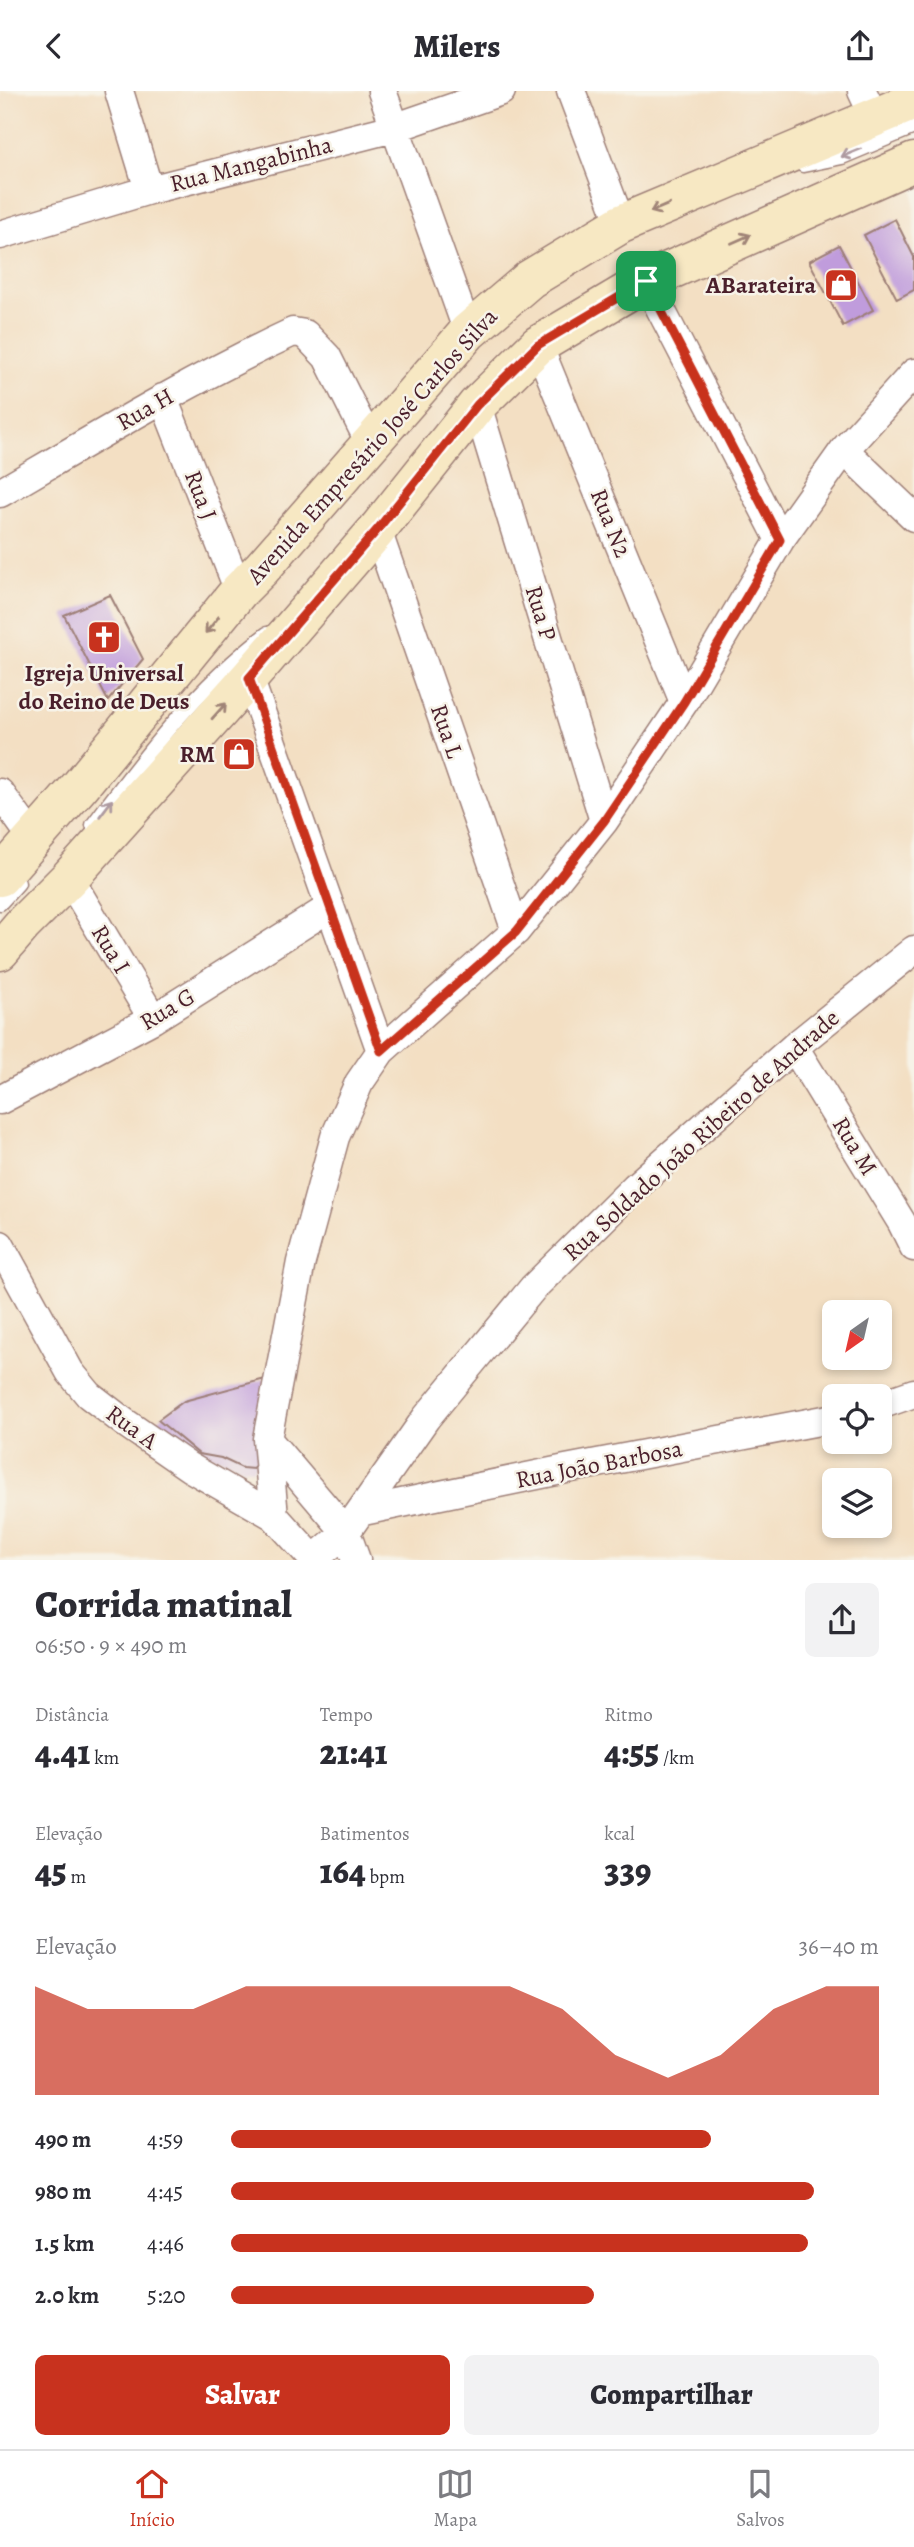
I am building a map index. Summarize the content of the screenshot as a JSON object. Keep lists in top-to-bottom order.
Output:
{
  "streets": {
    "main road": ["Avenida Empresário José Carlos Silva"],
    "street": [
      "Rua Mangabinha",
      "Rua H",
      "Rua J",
      "Rua N2",
      "Rua P",
      "Rua L",
      "Rua I",
      "Rua G",
      "Rua Soldado João Ribeiro de Andrade",
      "Rua M",
      "Rua A",
      "Rua João Barbosa"
    ]
  },
  "crossings": [
    ["Rua H", "Avenida Empresário José Carlos Silva"],
    ["Rua H", "Rua J"],
    ["Avenida Empresário José Carlos Silva", "Rua J"],
    ["Avenida Empresário José Carlos Silva", "Rua N2"],
    ["Avenida Empresário José Carlos Silva", "Rua P"],
    ["Avenida Empresário José Carlos Silva", "Rua L"],
    ["Avenida Empresário José Carlos Silva", "Rua I"],
    ["Rua I", "Rua G"],
    ["Rua Soldado João Ribeiro de Andrade", "Rua M"],
    ["Rua Soldado João Ribeiro de Andrade", "Rua João Barbosa"]
  ],
  "places": {
    "shop": ["ABarateira", "RM"],
    "church": ["Igreja Universal do Reino de Deus"]
  },
  "north": "bottom left",
  "page": {
    "header": "Milers",
    "heading": ["Corrida matinal", "06:50 · 9 × 490 m"],
    "stats": [
      ["Distância", "4.41 km"],
      ["Tempo", "21:41"],
      ["Ritmo", "4:55 /km"],
      ["Elevação", "45 m"],
      ["Batimentos", "164 bpm"],
      ["kcal", "339"]
    ],
    "chart": ["Elevação", "36–40 m"],
    "list": [
      {
        "name": "490 m",
        "note": "4:59"
      },
      {
        "name": "980 m",
        "note": "4:45"
      },
      {
        "name": "1.5 km",
        "note": "4:46"
      },
      {
        "name": "2.0 km",
        "note": "5:20"
      }
    ],
    "buttons": ["Salvar", "Compartilhar"],
    "tabs": ["Início", "Mapa", "Salvos"]
  }
}
